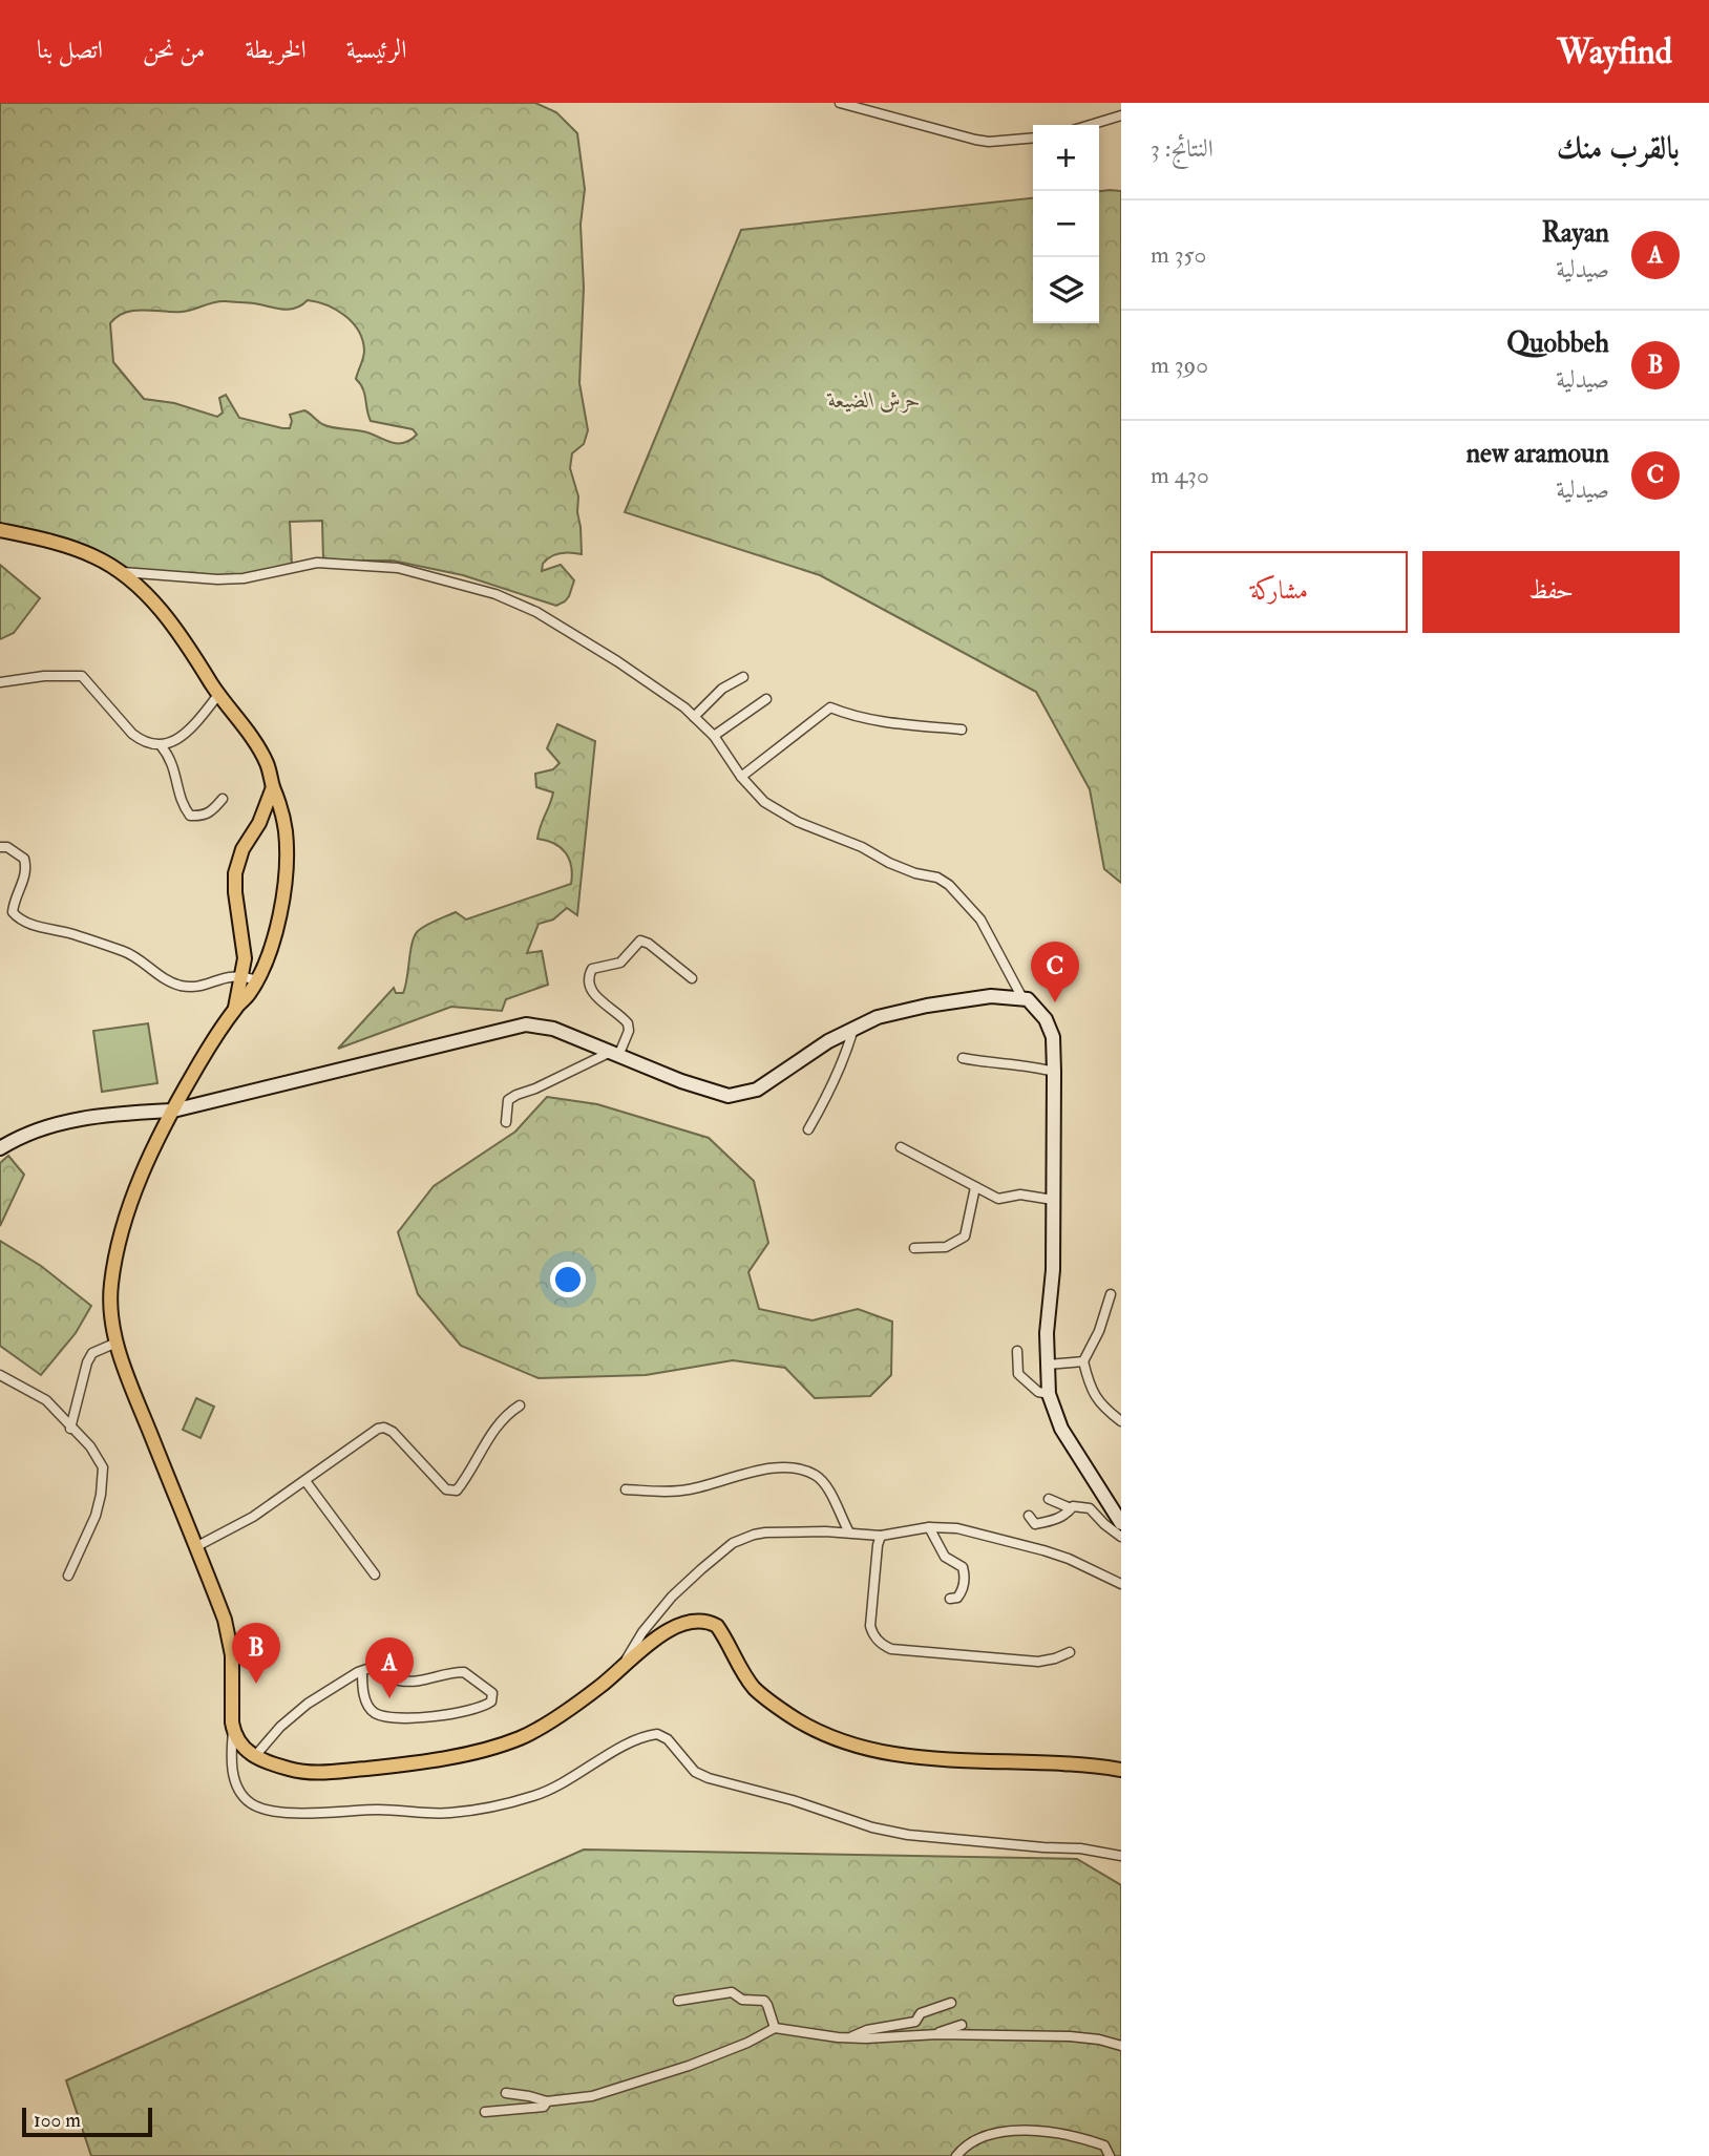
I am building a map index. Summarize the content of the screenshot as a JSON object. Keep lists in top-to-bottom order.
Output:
{
  "parks": ["حرش الضيعة"],
  "scale_bar": "100 m",
  "page": {
    "header": "Wayfind",
    "nav": [
      "الرئيسية",
      "الخريطة",
      "من نحن",
      "اتصل بنا"
    ],
    "heading": ["بالقرب منك", "النتائج: 3"],
    "map_buttons": ["+", "−"],
    "list": [
      {
        "mark": "A",
        "name": "Rayan",
        "note": "صيدلية",
        "value": "350 m"
      },
      {
        "mark": "B",
        "name": "Quobbeh",
        "note": "صيدلية",
        "value": "390 m"
      },
      {
        "mark": "C",
        "name": "new aramoun",
        "note": "صيدلية",
        "value": "430 m"
      }
    ],
    "buttons": ["حفظ", "مشاركة"],
    "pins": ["C", "B", "A"],
    "scale": "100 m"
  }
}
